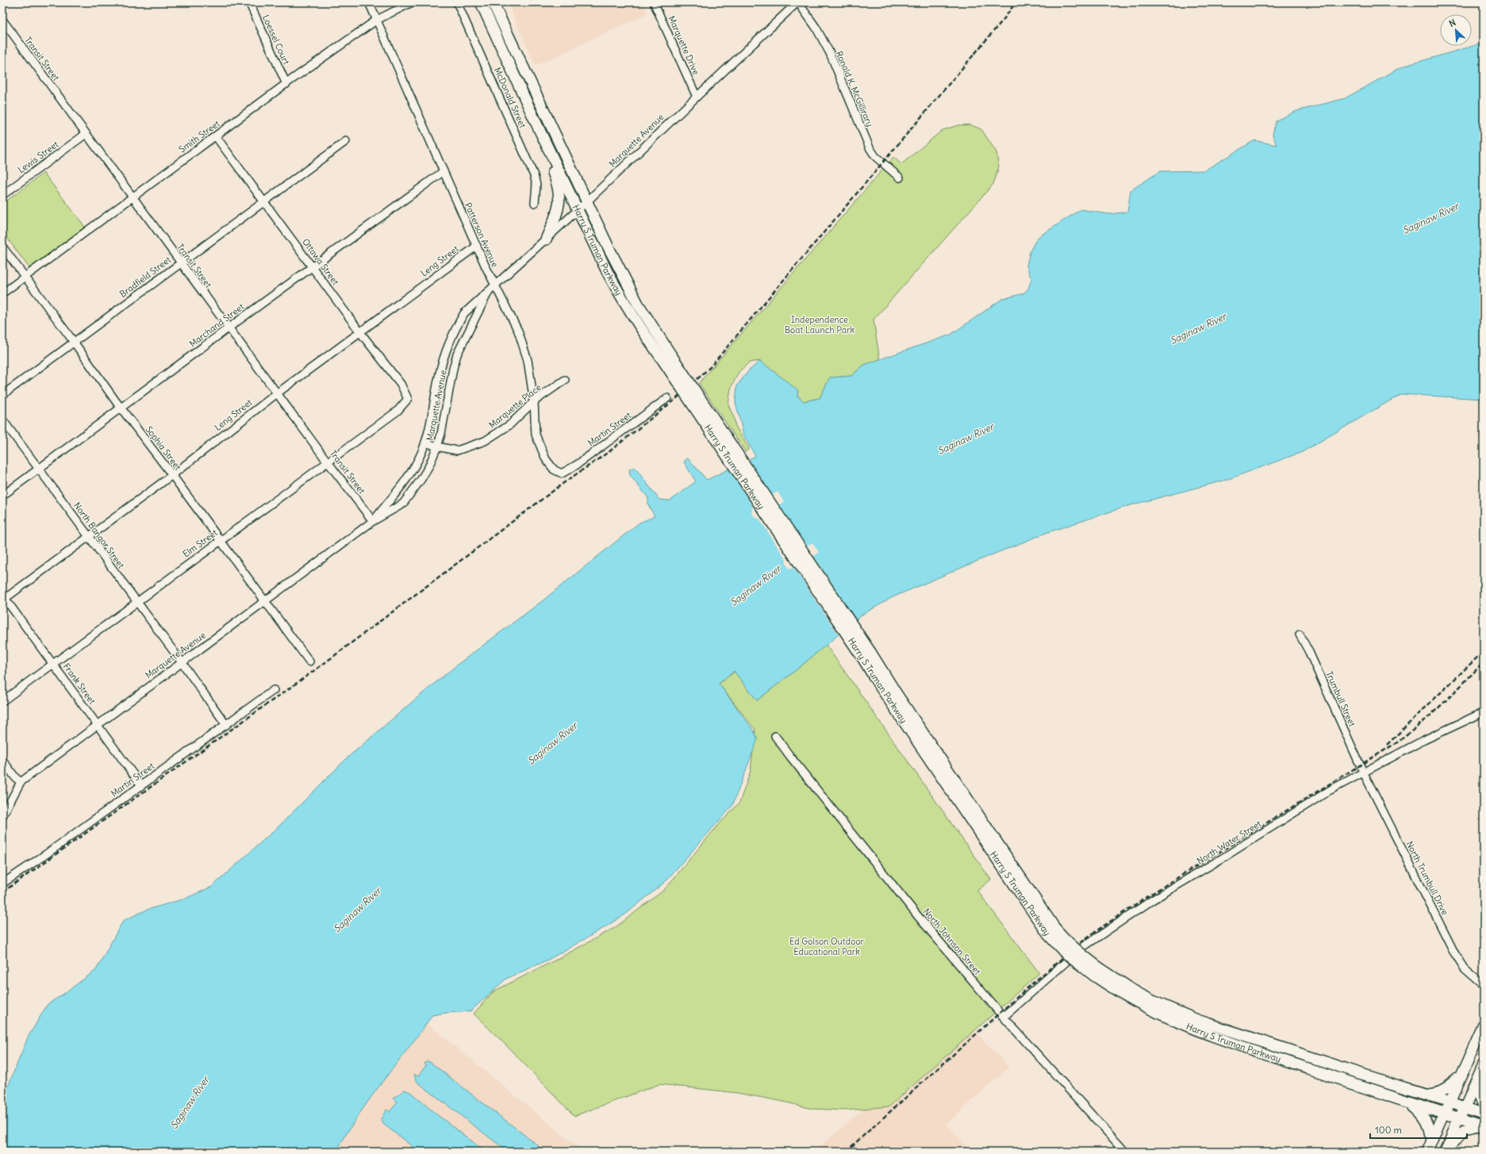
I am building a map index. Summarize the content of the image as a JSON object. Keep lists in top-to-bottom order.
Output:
{
  "streets": {
    "main road": ["Harry S Truman Parkway"],
    "street": [
      "Loessel Court",
      "Marquette Drive",
      "Transit Street",
      "Ronald K. McGillirary",
      "McDonald Street",
      "Smith Street",
      "Marquette Avenue",
      "Lewis Street",
      "Patterson Avenue",
      "Leng Street",
      "Ottawa Street",
      "Bradfield Street",
      "Marchand Street",
      "Marquette Place",
      "Martin Street",
      "Sophia Street",
      "North Bangor Street",
      "Elm Street",
      "Frank Street",
      "Trumbull Street",
      "North Water Street",
      "North Trumbull Drive",
      "North Johnson Street"
    ]
  },
  "crossings": [
    ["Loessel Court", "Smith Street"],
    ["Marquette Drive", "Marquette Avenue"],
    ["Transit Street", "Smith Street"],
    ["Transit Street", "Marquette Avenue"],
    ["Transit Street", "Lewis Street"],
    ["Transit Street", "Leng Street"],
    ["Transit Street", "Bradfield Street"],
    ["Transit Street", "Marchand Street"],
    ["Transit Street", "Elm Street"],
    ["Ronald K. McGillirary", "Marquette Avenue"],
    ["Smith Street", "Patterson Avenue"],
    ["Smith Street", "Ottawa Street"],
    ["Smith Street", "Sophia Street"],
    ["Marquette Avenue", "Patterson Avenue"],
    ["Marquette Avenue", "Harry S Truman Parkway"],
    ["Marquette Avenue", "Marquette Place"],
    ["Marquette Avenue", "Sophia Street"],
    ["Marquette Avenue", "North Bangor Street"],
    ["Marquette Avenue", "Frank Street"],
    ["Patterson Avenue", "Leng Street"],
    ["Patterson Avenue", "Marchand Street"],
    ["Patterson Avenue", "Marquette Place"],
    ["Patterson Avenue", "Martin Street"],
    ["Leng Street", "Ottawa Street"],
    ["Leng Street", "Sophia Street"],
    ["Leng Street", "North Bangor Street"],
    ["Leng Street", "Frank Street"],
    ["Ottawa Street", "Bradfield Street"],
    ["Ottawa Street", "Marchand Street"],
    ["Ottawa Street", "Elm Street"],
    ["Bradfield Street", "Sophia Street"],
    ["Marchand Street", "Sophia Street"],
    ["Marchand Street", "North Bangor Street"],
    ["Martin Street", "North Bangor Street"],
    ["Martin Street", "Frank Street"],
    ["Sophia Street", "Elm Street"],
    ["North Bangor Street", "Elm Street"],
    ["Elm Street", "Frank Street"],
    ["Trumbull Street", "North Water Street"],
    ["Trumbull Street", "North Trumbull Drive"],
    ["North Water Street", "North Trumbull Drive"],
    ["North Water Street", "North Johnson Street"]
  ],
  "water": ["Saginaw River"],
  "parks": ["Independence Boat Launch Park", "Ed Golson Outdoor Educational Park"],
  "scale_bar": "100 m",
  "north": "top left"
}
